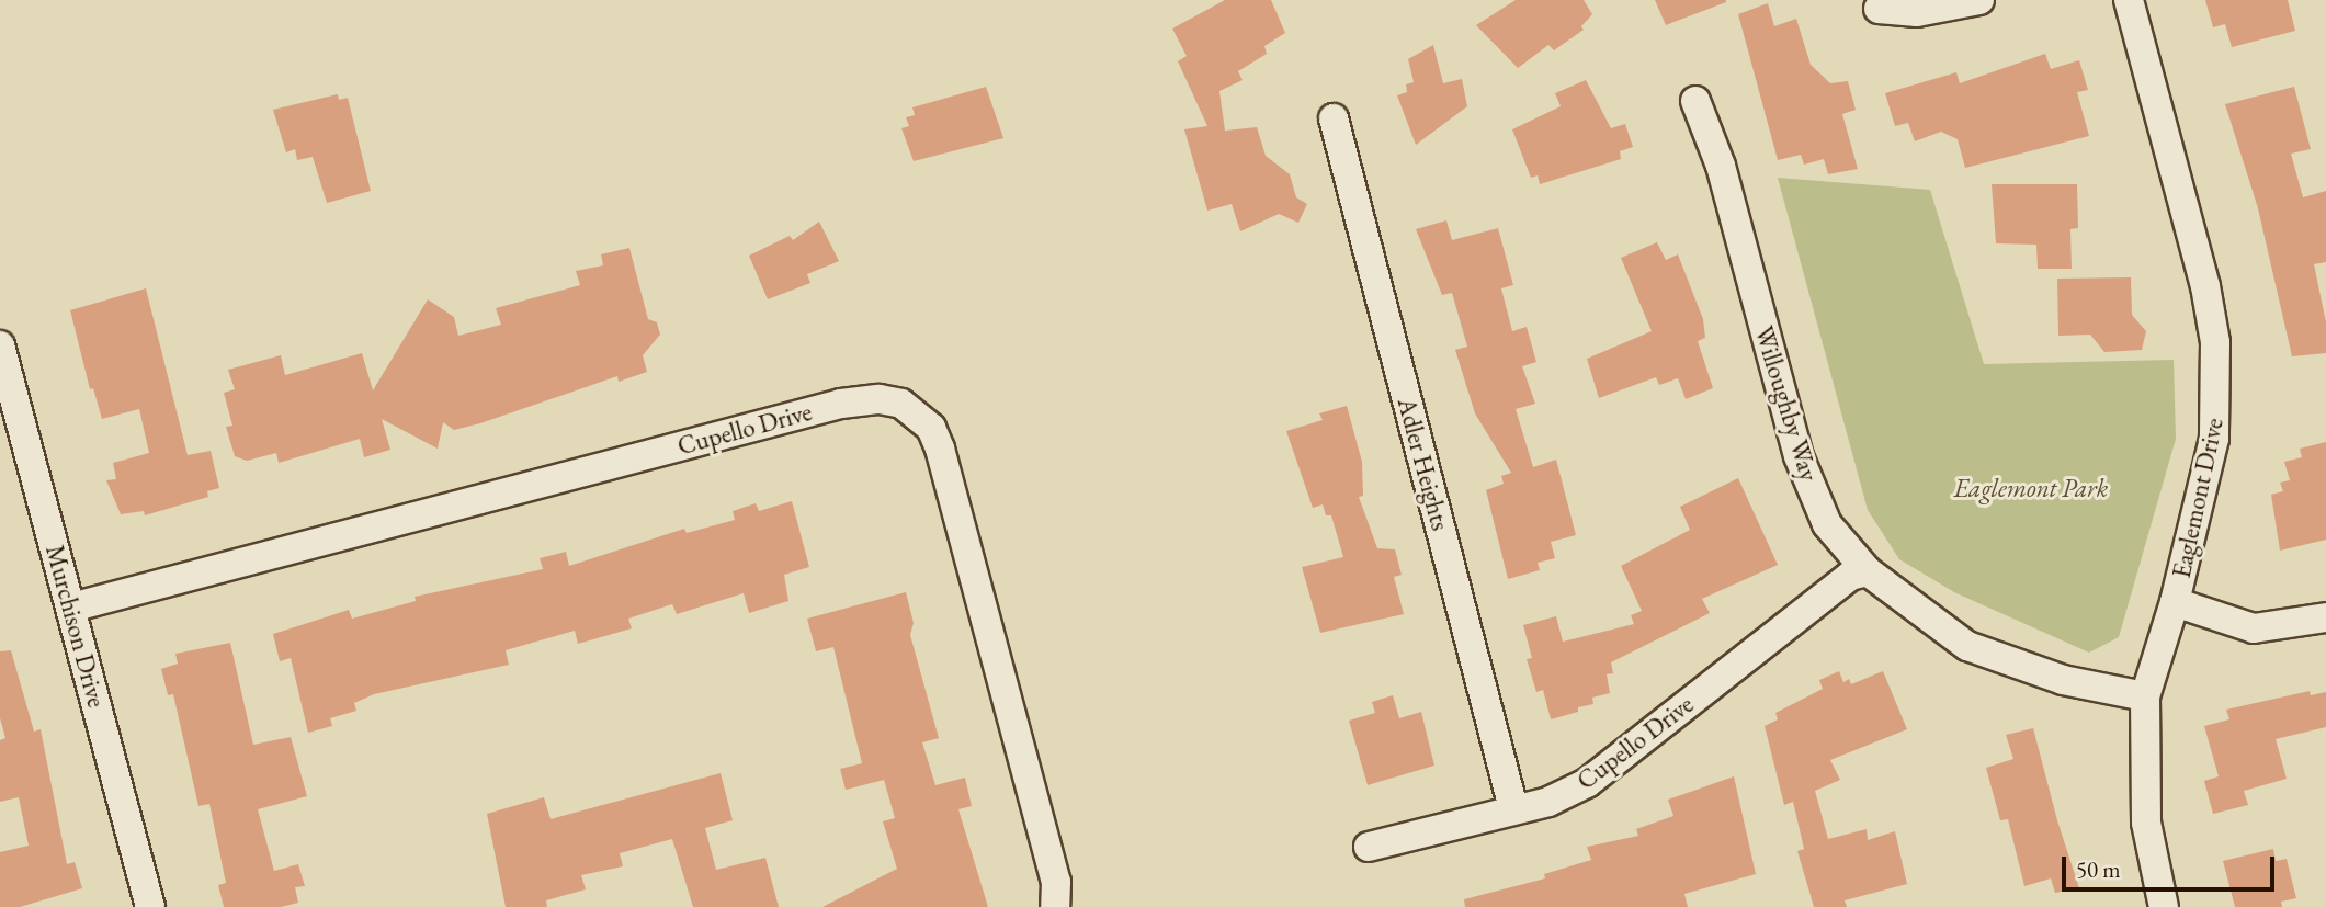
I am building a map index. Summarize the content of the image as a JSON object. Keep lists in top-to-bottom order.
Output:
{
  "streets": {
    "street": [
      "Willoughby Way",
      "Cupello Drive",
      "Adler Heights",
      "Eaglemont Drive",
      "Murchison Drive"
    ]
  },
  "crossings": [
    ["Willoughby Way", "Cupello Drive"],
    ["Willoughby Way", "Eaglemont Drive"],
    ["Cupello Drive", "Adler Heights"],
    ["Cupello Drive", "Murchison Drive"]
  ],
  "parks": ["Eaglemont Park"],
  "scale_bar": "50 m"
}
